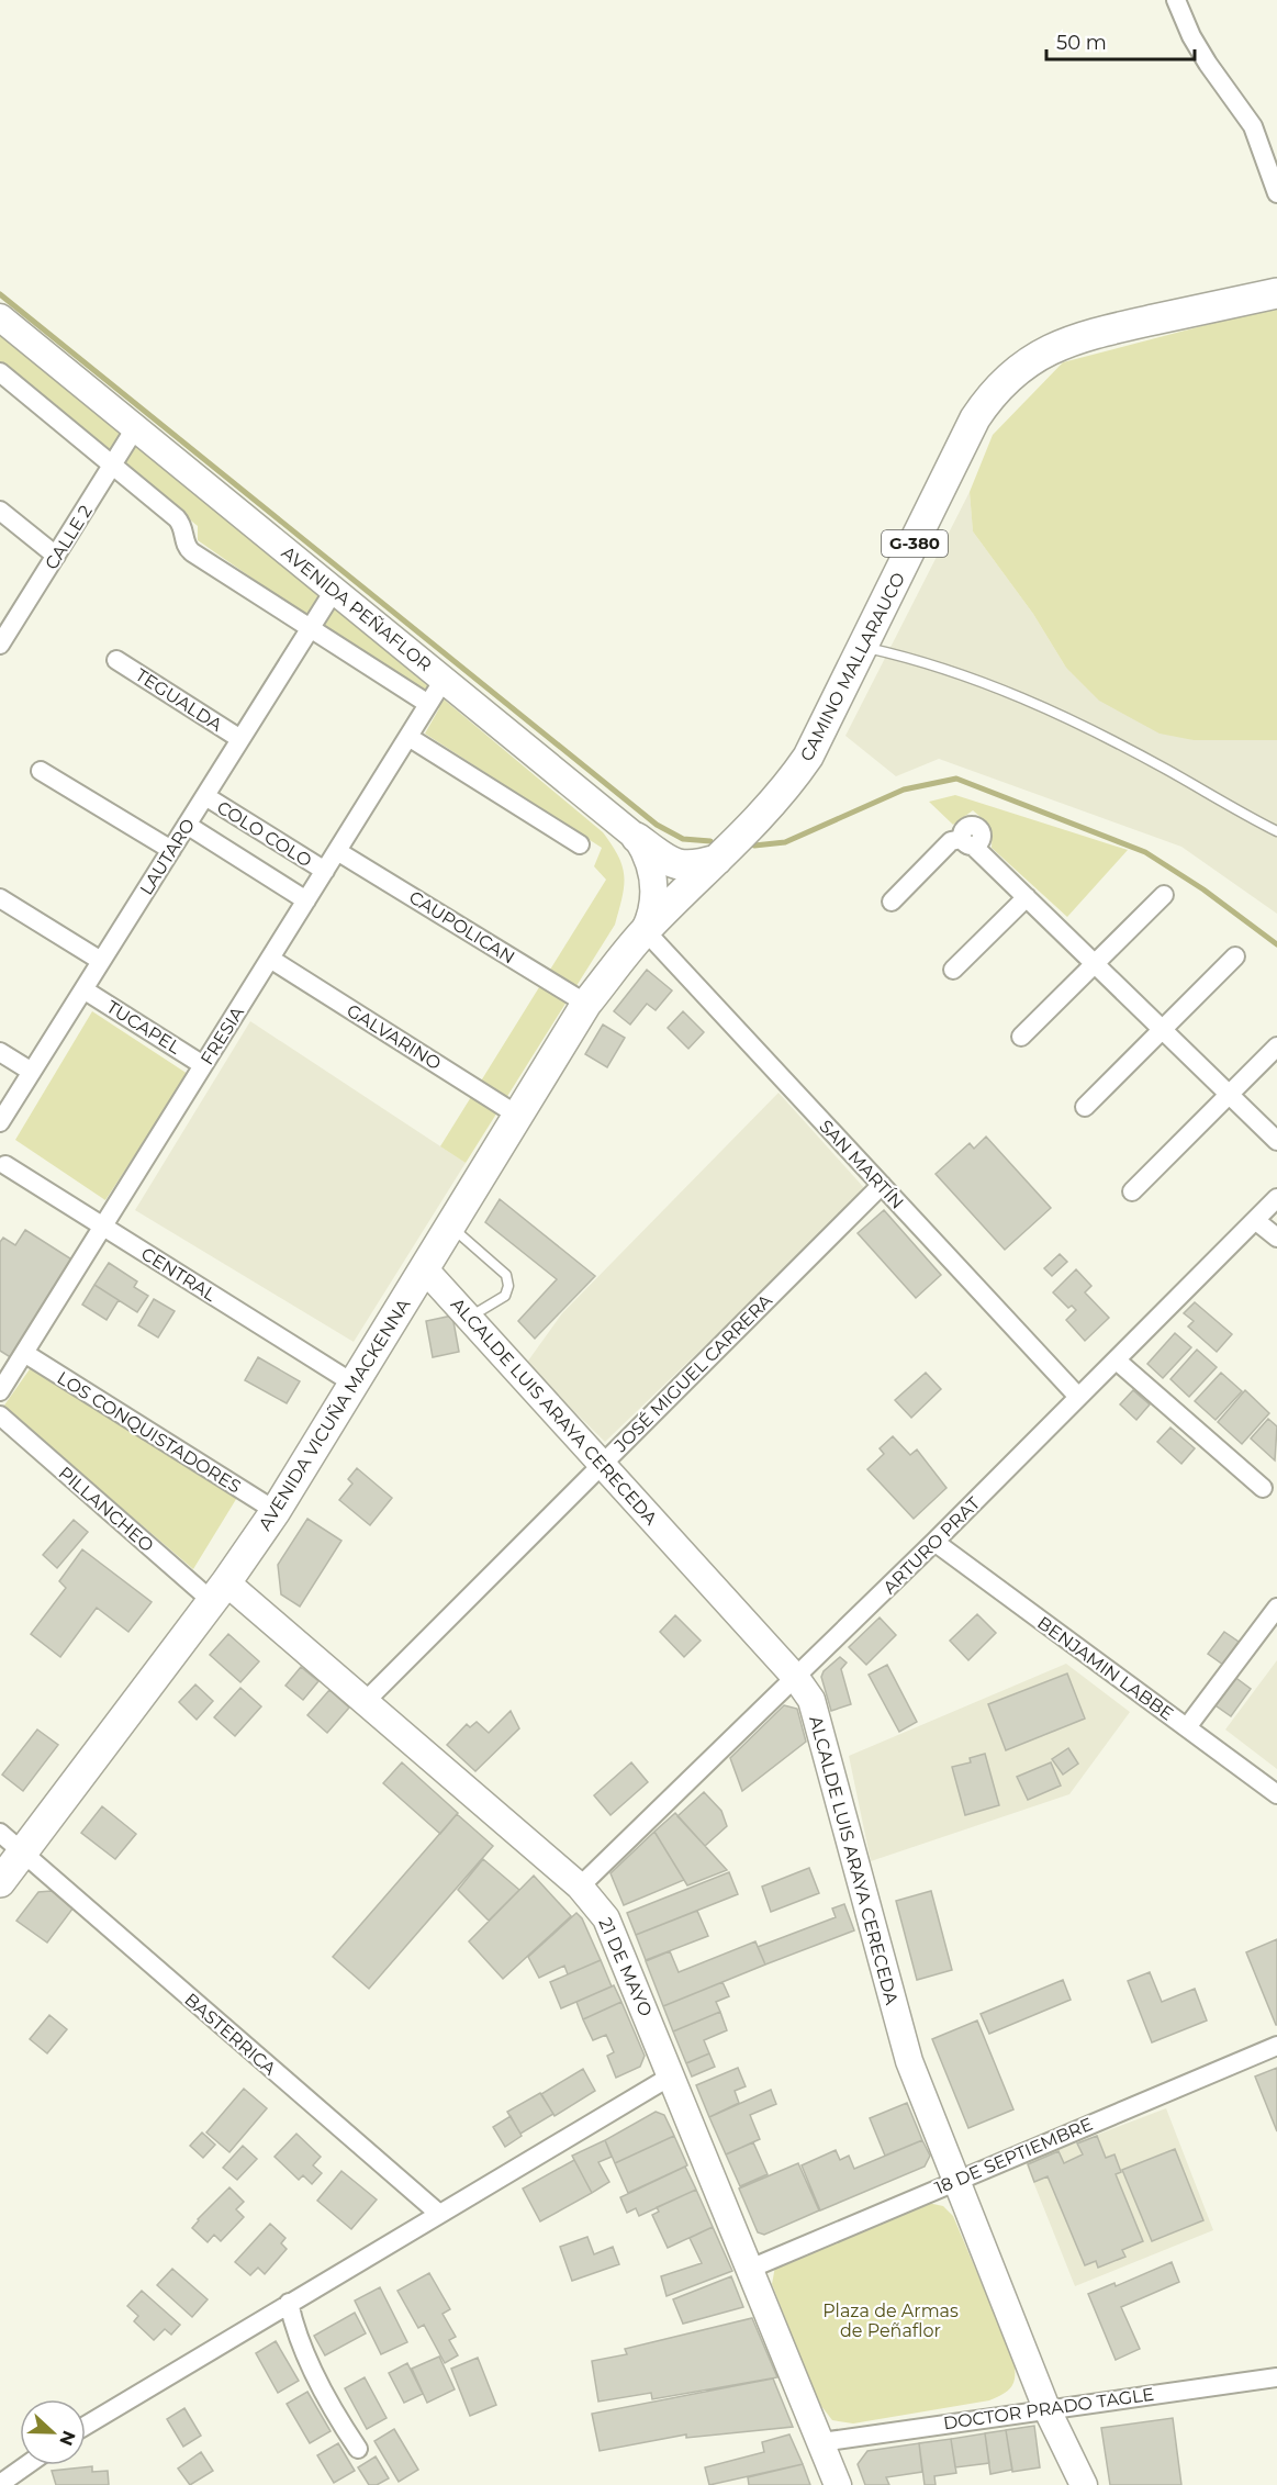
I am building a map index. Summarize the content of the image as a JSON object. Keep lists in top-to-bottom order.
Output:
{
  "streets": {
    "main road": [
      "G-380",
      "AVENIDA PEÑAFLOR",
      "CAMINO MALLARAUCO",
      "ALCALDE LUIS ARAYA CERECEDA",
      "AVENIDA VICUÑA MACKENNA",
      "21 DE MAYO"
    ],
    "street": [
      "CALLE 2",
      "TEGUALDA",
      "COLO COLO",
      "LAUTARO",
      "CAUPOLICAN",
      "TUCAPEL",
      "FRESIA",
      "GALVARINO",
      "SAN MARTÍN",
      "CENTRAL",
      "JOSÉ MIGUEL CARRERA",
      "LOS CONQUISTADORES",
      "PILLANCHEO",
      "ARTURO PRAT",
      "BENJAMIN LABBE",
      "BASTERRICA",
      "18 DE SEPTIEMBRE",
      "DOCTOR PRADO TAGLE"
    ]
  },
  "crossings": [
    ["CALLE 2", "AVENIDA PEÑAFLOR"],
    ["AVENIDA PEÑAFLOR", "CAMINO MALLARAUCO"],
    ["AVENIDA PEÑAFLOR", "LAUTARO"],
    ["AVENIDA PEÑAFLOR", "FRESIA"],
    ["AVENIDA PEÑAFLOR", "SAN MARTÍN"],
    ["AVENIDA PEÑAFLOR", "AVENIDA VICUÑA MACKENNA"],
    ["CAMINO MALLARAUCO", "SAN MARTÍN"],
    ["CAMINO MALLARAUCO", "AVENIDA VICUÑA MACKENNA"],
    ["TEGUALDA", "LAUTARO"],
    ["COLO COLO", "LAUTARO"],
    ["COLO COLO", "FRESIA"],
    ["LAUTARO", "TUCAPEL"],
    ["CAUPOLICAN", "FRESIA"],
    ["CAUPOLICAN", "AVENIDA VICUÑA MACKENNA"],
    ["TUCAPEL", "FRESIA"],
    ["FRESIA", "GALVARINO"],
    ["FRESIA", "CENTRAL"],
    ["FRESIA", "LOS CONQUISTADORES"],
    ["GALVARINO", "AVENIDA VICUÑA MACKENNA"],
    ["SAN MARTÍN", "JOSÉ MIGUEL CARRERA"],
    ["SAN MARTÍN", "AVENIDA VICUÑA MACKENNA"],
    ["SAN MARTÍN", "ARTURO PRAT"],
    ["CENTRAL", "AVENIDA VICUÑA MACKENNA"],
    ["JOSÉ MIGUEL CARRERA", "ALCALDE LUIS ARAYA CERECEDA"],
    ["JOSÉ MIGUEL CARRERA", "21 DE MAYO"],
    ["ALCALDE LUIS ARAYA CERECEDA", "AVENIDA VICUÑA MACKENNA"],
    ["ALCALDE LUIS ARAYA CERECEDA", "ARTURO PRAT"],
    ["ALCALDE LUIS ARAYA CERECEDA", "18 DE SEPTIEMBRE"],
    ["ALCALDE LUIS ARAYA CERECEDA", "DOCTOR PRADO TAGLE"],
    ["AVENIDA VICUÑA MACKENNA", "LOS CONQUISTADORES"],
    ["AVENIDA VICUÑA MACKENNA", "PILLANCHEO"],
    ["AVENIDA VICUÑA MACKENNA", "21 DE MAYO"],
    ["AVENIDA VICUÑA MACKENNA", "BASTERRICA"],
    ["PILLANCHEO", "21 DE MAYO"],
    ["ARTURO PRAT", "BENJAMIN LABBE"],
    ["ARTURO PRAT", "21 DE MAYO"],
    ["21 DE MAYO", "18 DE SEPTIEMBRE"],
    ["21 DE MAYO", "DOCTOR PRADO TAGLE"]
  ],
  "parks": ["Plaza de Armas de Peñaflor"],
  "scale_bar": "50 m",
  "north": "right"
}
